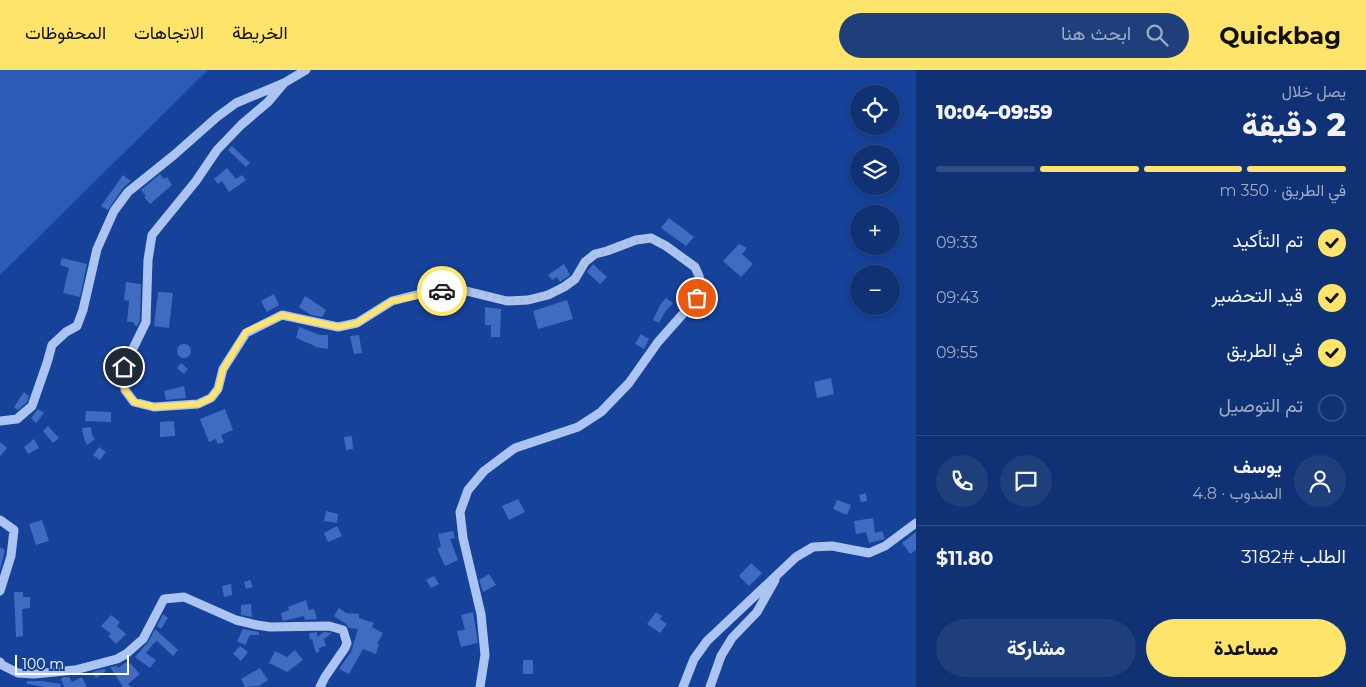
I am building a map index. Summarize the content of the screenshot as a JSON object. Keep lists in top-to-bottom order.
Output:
{
  "scale_bar": "100 m",
  "page": {
    "header": "Quickbag",
    "search": "ابحث هنا",
    "nav": ["الخريطة", "الاتجاهات", "المحفوظات"],
    "heading": ["2 دقيقة", "يصل خلال", "09:59–10:04"],
    "panel": [
      "يوسف",
      "المندوب · 4.8",
      "الطلب #3182",
      "$11.80"
    ],
    "map_buttons": ["+", "−"],
    "bar": "في الطريق · 350 m",
    "list": [
      ["تم التأكيد", "09:33"],
      ["قيد التحضير", "09:43"],
      ["في الطريق", "09:55"],
      "تم التوصيل"
    ],
    "buttons": ["مساعدة", "مشاركة"],
    "scale": "100 m"
  }
}
